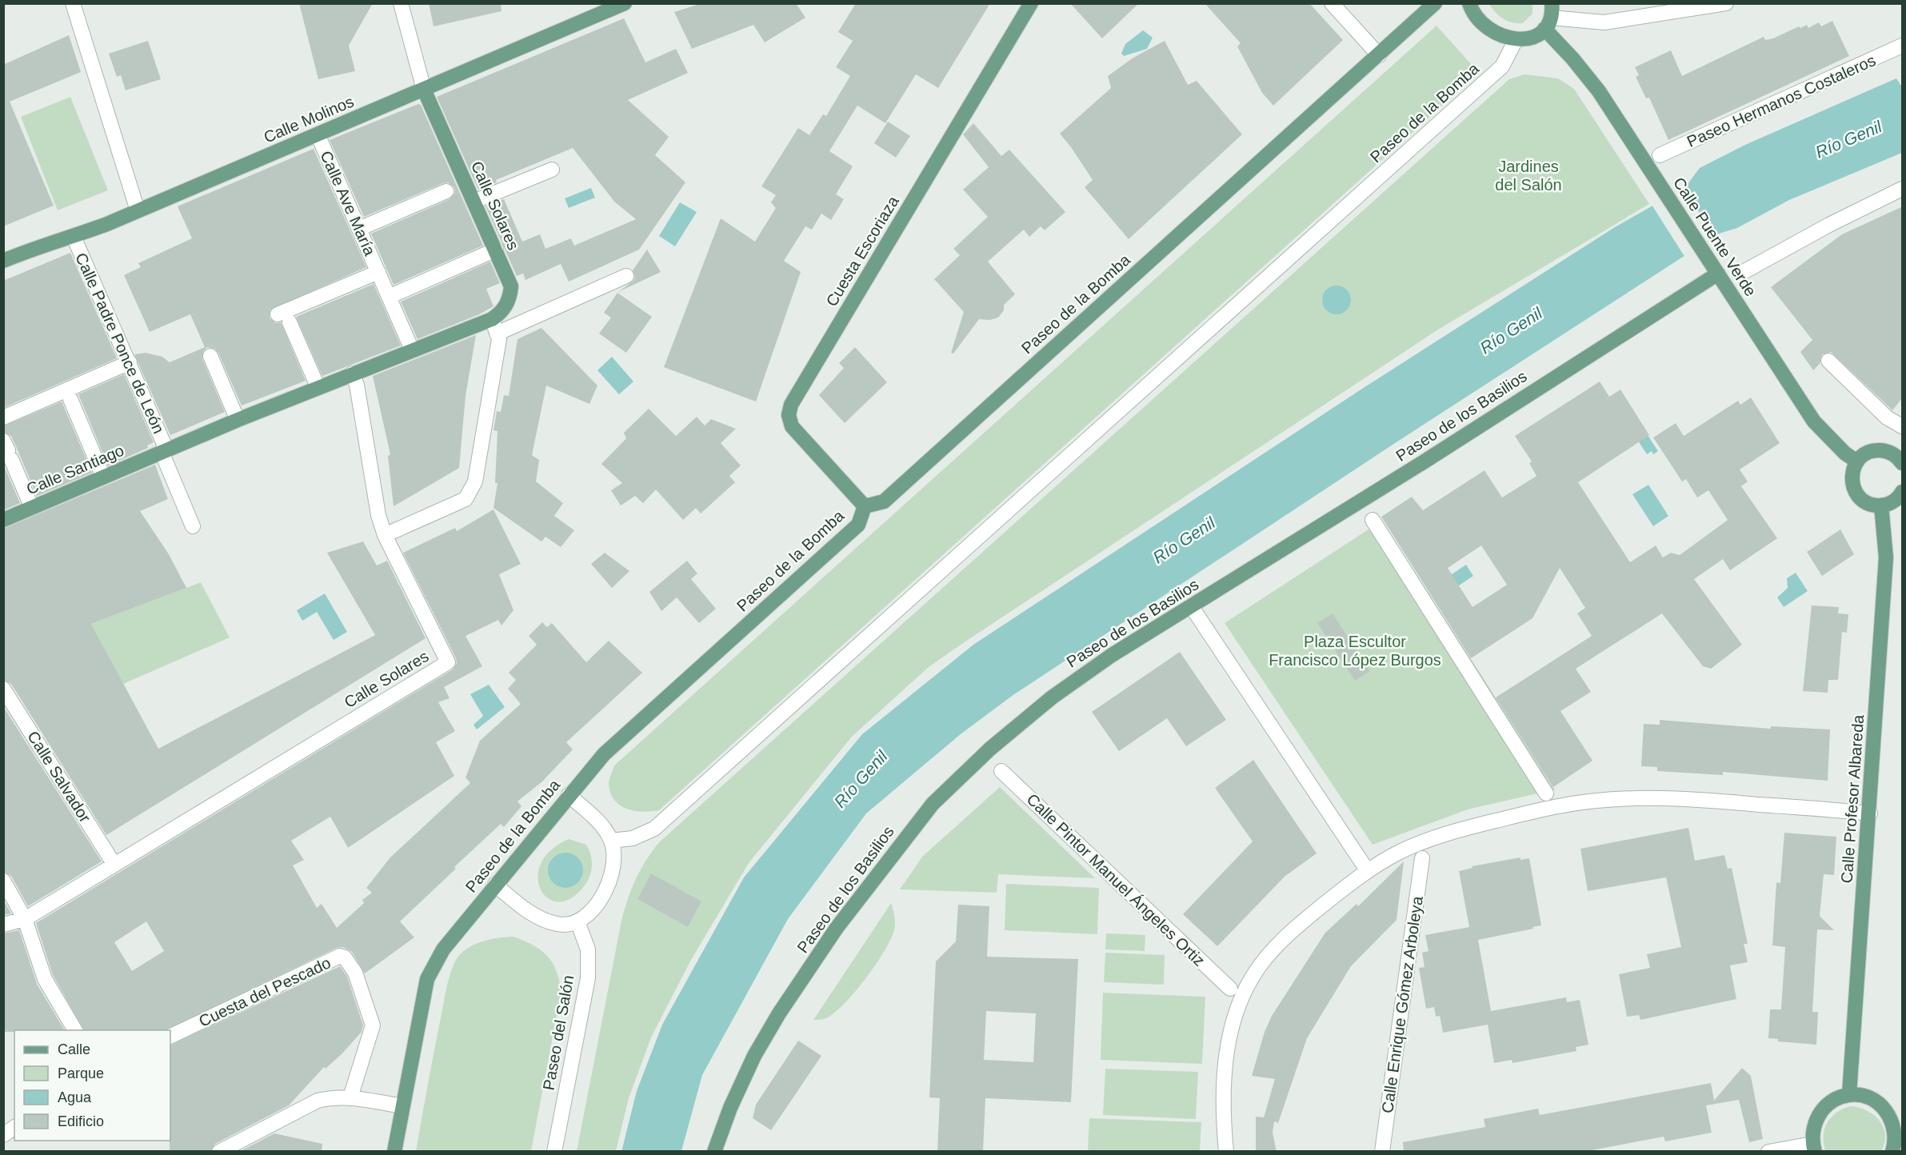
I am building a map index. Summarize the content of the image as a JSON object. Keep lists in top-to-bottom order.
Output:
{
  "streets": {
    "main road": [
      "Paseo de la Bomba",
      "Calle Molinos",
      "Calle Solares",
      "Calle Puente Verde",
      "Cuesta Escoriaza",
      "Paseo de los Basilios",
      "Calle Santiago",
      "Calle Profesor Albareda"
    ],
    "street": [
      "Paseo Hermanos Costaleros",
      "Calle Ave María",
      "Calle Padre Ponce de León",
      "Calle Salvador",
      "Calle Pintor Manuel Ángeles Ortiz",
      "Cuesta del Pescado",
      "Calle Enrique Gómez Arboleya",
      "Paseo del Salón"
    ]
  },
  "crossings": [
    ["Paseo de la Bomba", "Cuesta Escoriaza"],
    ["Calle Molinos", "Calle Ave María"],
    ["Calle Molinos", "Calle Solares"],
    ["Calle Molinos", "Calle Padre Ponce de León"],
    ["Calle Ave María", "Calle Santiago"],
    ["Calle Solares", "Calle Santiago"],
    ["Calle Solares", "Calle Salvador"],
    ["Calle Puente Verde", "Paseo de los Basilios"],
    ["Calle Padre Ponce de León", "Calle Santiago"]
  ],
  "water": ["Río Genil"],
  "parks": ["Jardines del Salón", "Plaza Escultor Francisco López Burgos"],
  "legend": [
    "Calle",
    "Parque",
    "Agua",
    "Edificio"
  ]
}
